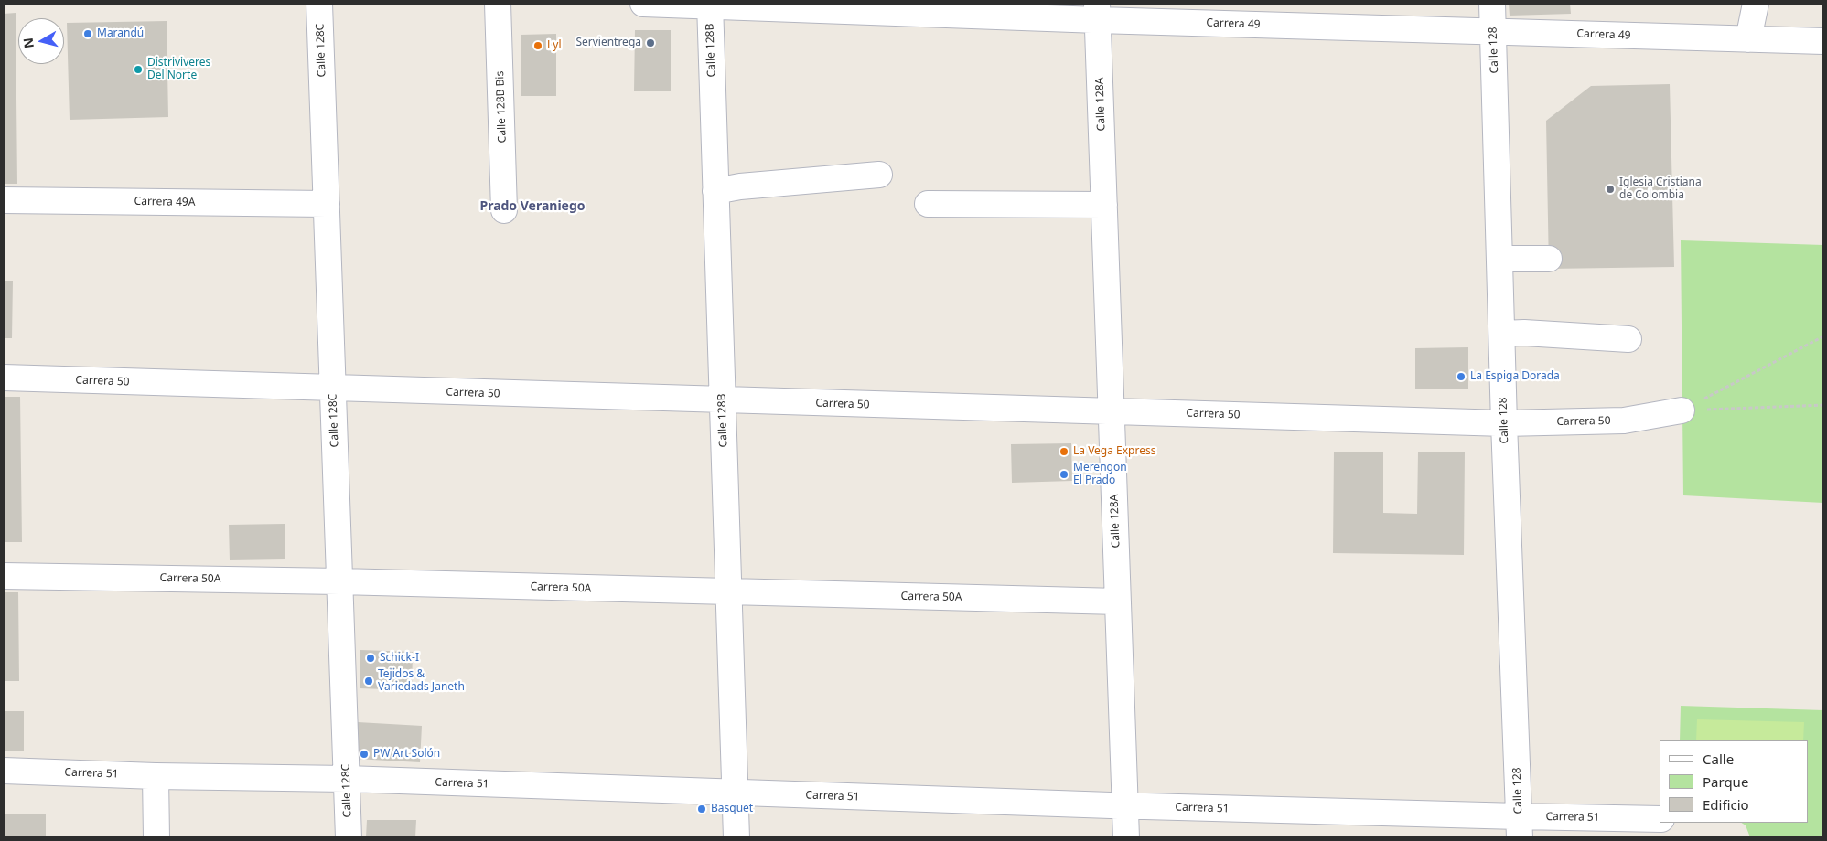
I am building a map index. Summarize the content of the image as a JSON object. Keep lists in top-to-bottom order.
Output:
{
  "streets": {
    "street": [
      "Carrera 49",
      "Calle 128C",
      "Calle 128B",
      "Calle 128",
      "Calle 128A",
      "Calle 128B Bis",
      "Carrera 49A",
      "Carrera 50",
      "Carrera 50A",
      "Carrera 51"
    ]
  },
  "crossings": [
    ["Carrera 49", "Calle 128B"],
    ["Carrera 49", "Calle 128"],
    ["Carrera 49", "Calle 128A"],
    ["Calle 128C", "Carrera 49A"],
    ["Calle 128C", "Carrera 50"],
    ["Calle 128C", "Carrera 50A"],
    ["Calle 128C", "Carrera 51"],
    ["Calle 128B", "Carrera 50"],
    ["Calle 128B", "Carrera 50A"],
    ["Calle 128B", "Carrera 51"],
    ["Calle 128", "Carrera 50"],
    ["Calle 128", "Carrera 51"],
    ["Calle 128A", "Carrera 50"],
    ["Calle 128A", "Carrera 50A"],
    ["Calle 128A", "Carrera 51"]
  ],
  "districts": ["Prado Veraniego"],
  "places": [
    "Marandú",
    "Servientrega",
    "Lyl",
    "Distriviveres Del Norte",
    "Iglesia Cristiana de Colombia",
    "La Espiga Dorada",
    "La Vega Express",
    "Merengon El Prado",
    "Schick-I",
    "Tejidos & Variedads Janeth",
    "PW Art Solón",
    "Basquet"
  ],
  "legend": ["Calle", "Parque", "Edificio"],
  "north": "left"
}
